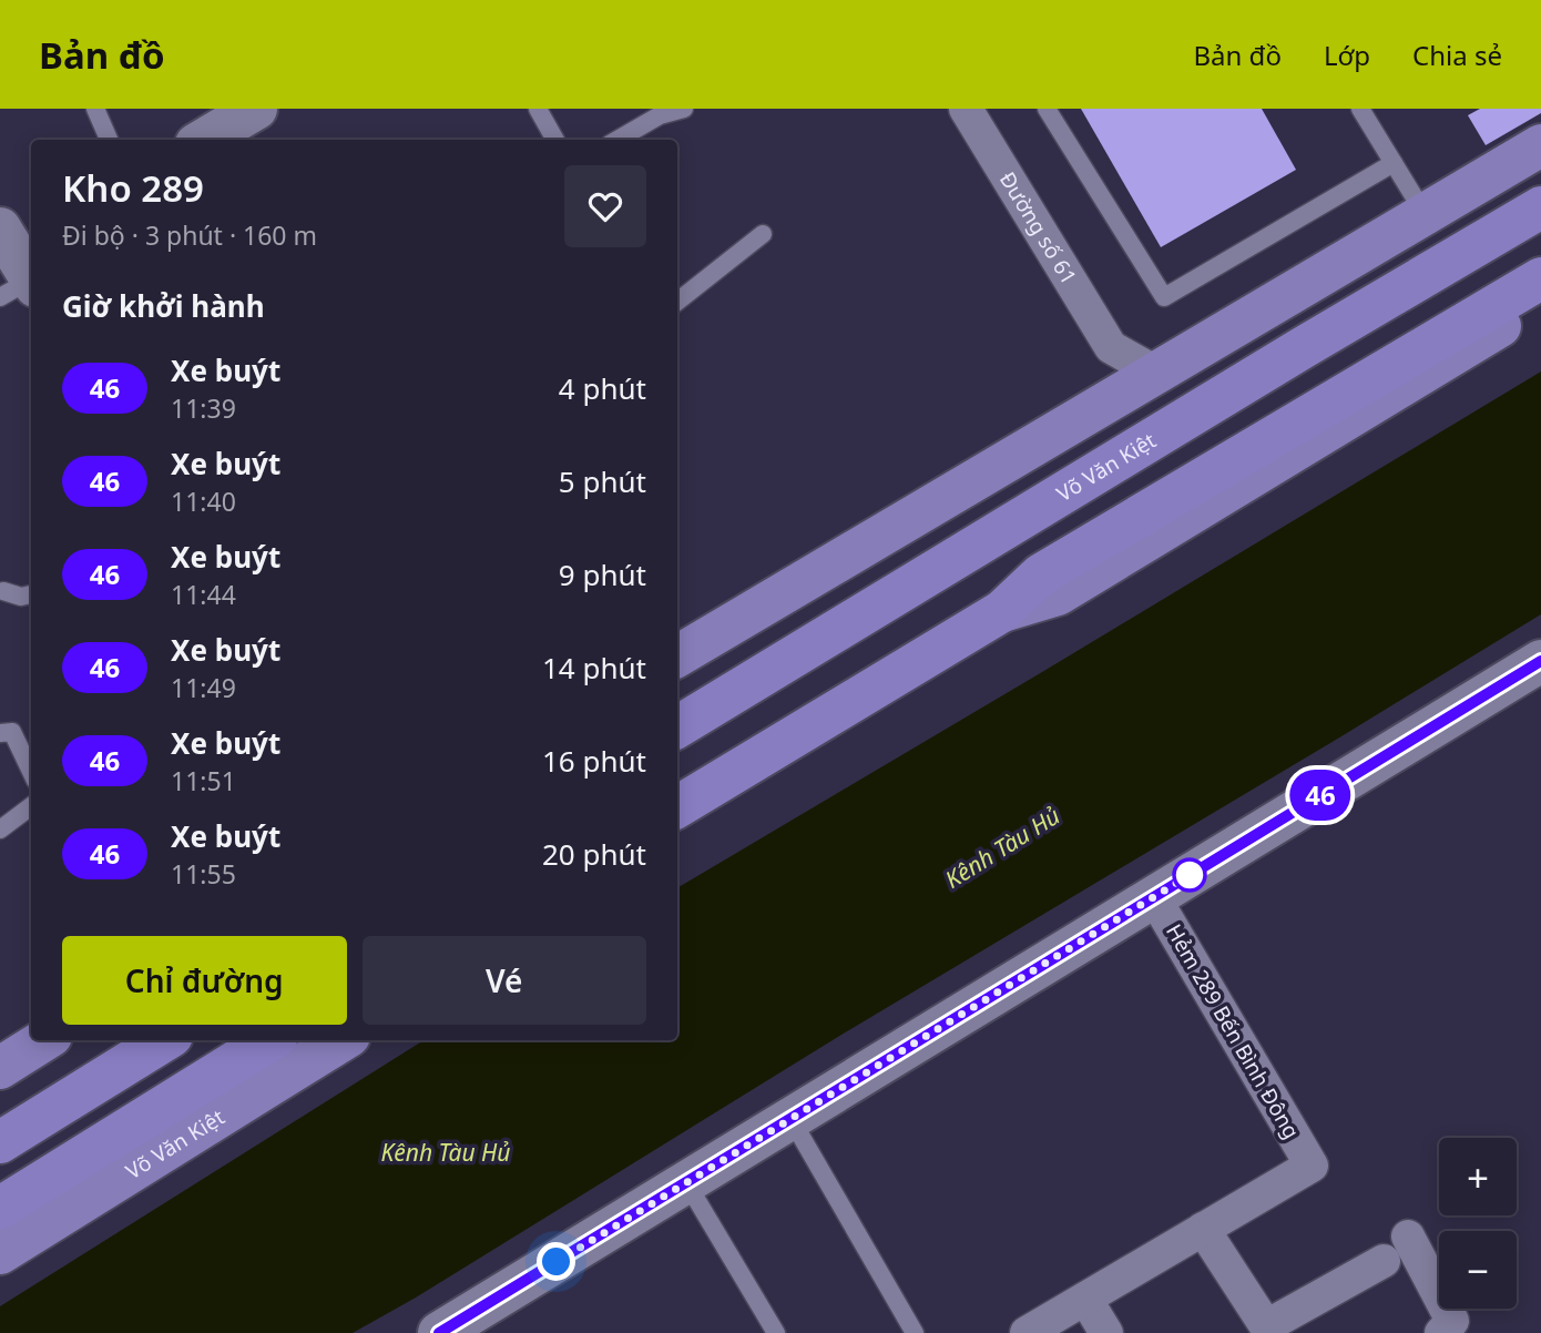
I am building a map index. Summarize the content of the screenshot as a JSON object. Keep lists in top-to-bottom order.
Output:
{
  "streets": {
    "highway": ["Võ Văn Kiệt"],
    "street": ["Đường số 61", "Hẻm 289 Bến Bình Đông"]
  },
  "water": ["Kênh Tàu Hủ"],
  "lines": ["bus line 46"],
  "page": {
    "header": "Bản đồ",
    "nav": ["Bản đồ", "Lớp", "Chia sẻ"],
    "on_map": "46",
    "heading": [
      ["Kho 289", "Đi bộ · 3 phút · 160 m"],
      "Giờ khởi hành"
    ],
    "list": [
      {
        "mark": "46",
        "name": "Xe buýt",
        "note": "11:39",
        "value": "4 phút"
      },
      {
        "mark": "46",
        "name": "Xe buýt",
        "note": "11:40",
        "value": "5 phút"
      },
      {
        "mark": "46",
        "name": "Xe buýt",
        "note": "11:44",
        "value": "9 phút"
      },
      {
        "mark": "46",
        "name": "Xe buýt",
        "note": "11:49",
        "value": "14 phút"
      },
      {
        "mark": "46",
        "name": "Xe buýt",
        "note": "11:51",
        "value": "16 phút"
      },
      {
        "mark": "46",
        "name": "Xe buýt",
        "note": "11:55",
        "value": "20 phút"
      }
    ],
    "buttons": ["Chỉ đường", "Vé"],
    "map_buttons": ["+", "−"]
  }
}
